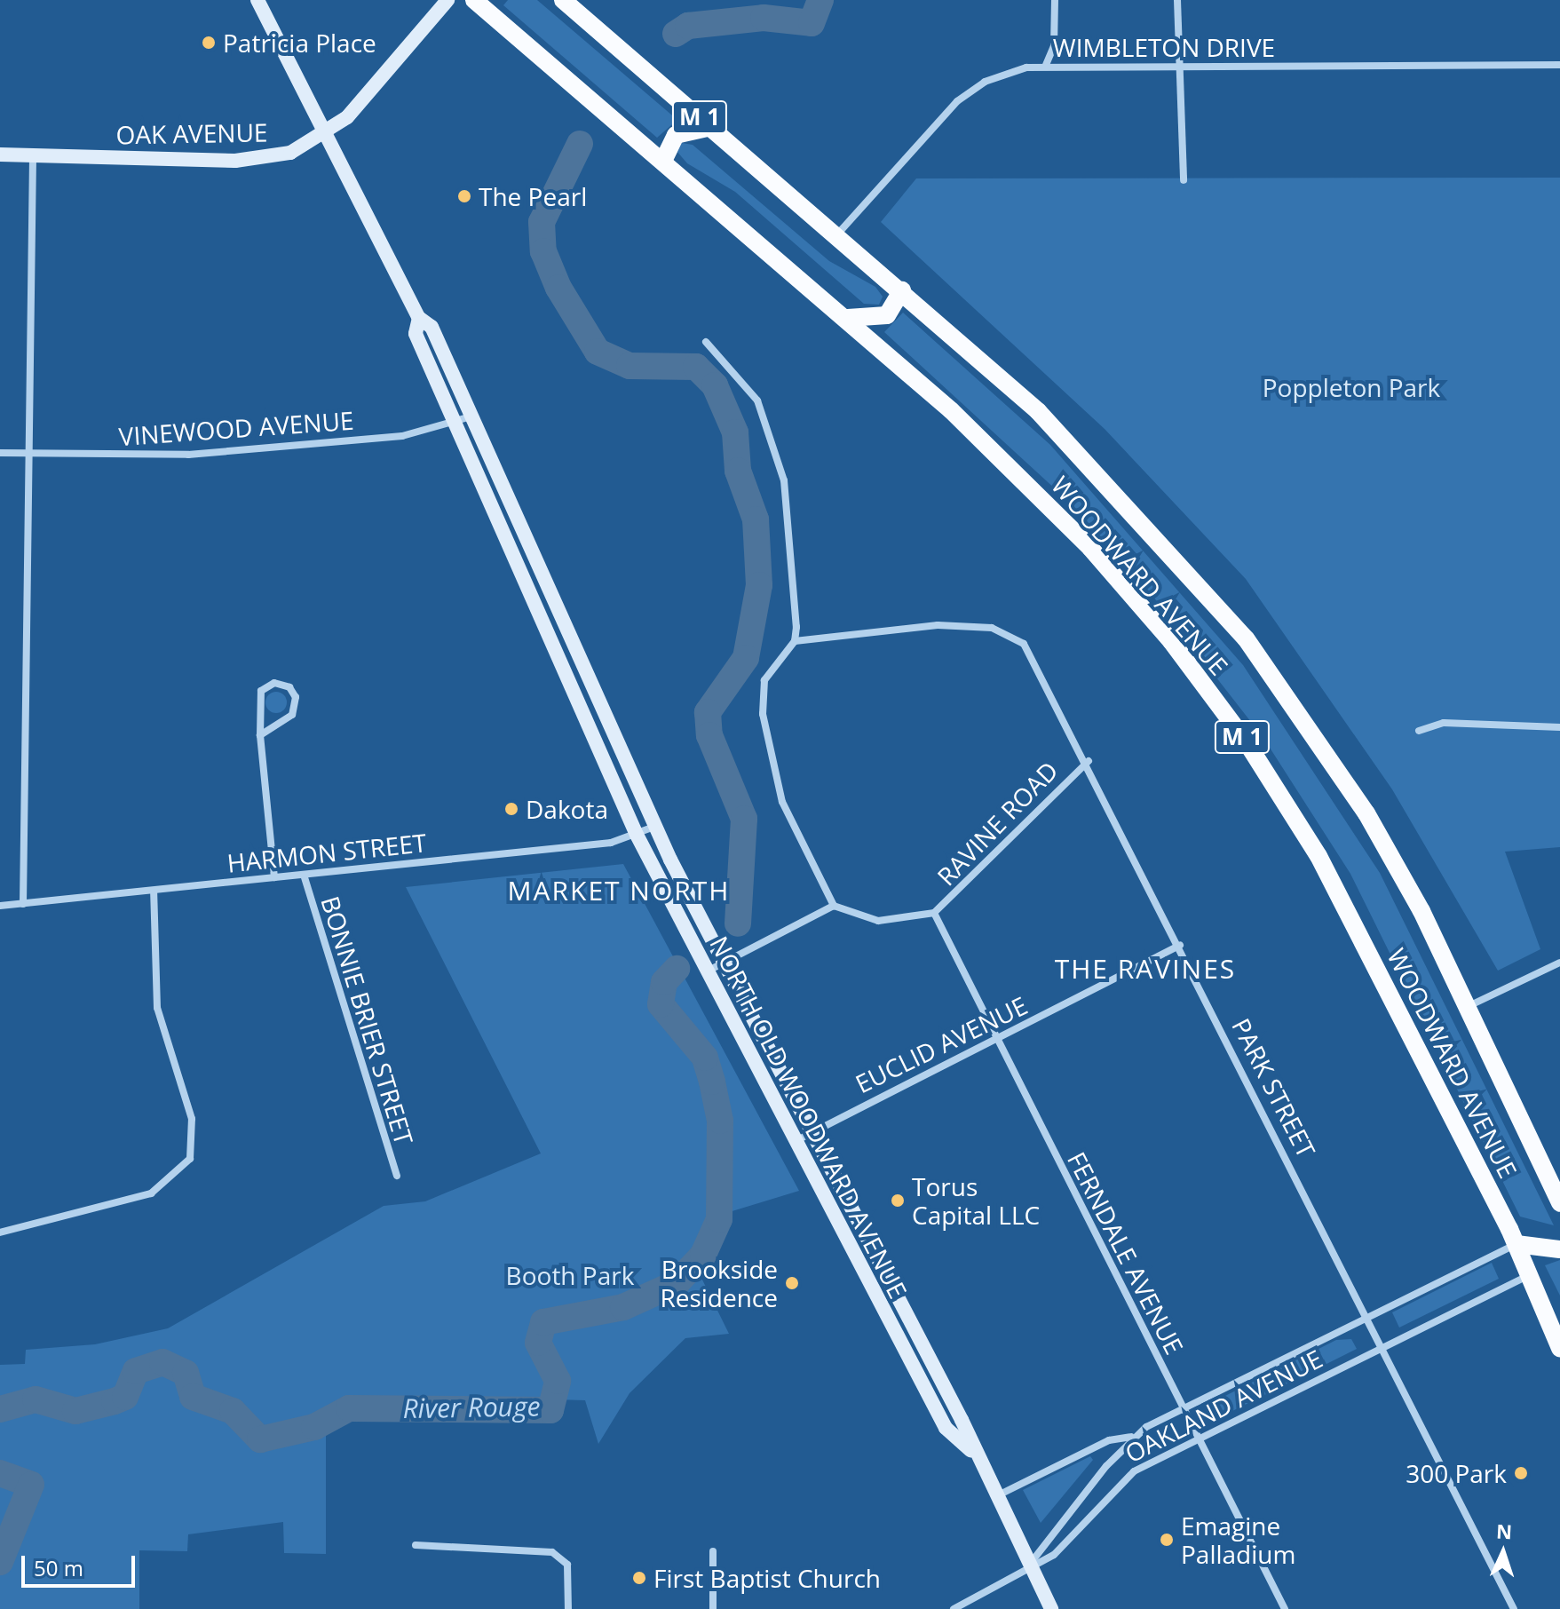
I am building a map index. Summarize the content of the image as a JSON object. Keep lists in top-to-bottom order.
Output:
{
  "streets": {
    "main road": ["M 1", "WOODWARD AVENUE"],
    "street": [
      "WIMBLETON DRIVE",
      "OAK AVENUE",
      "VINEWOOD AVENUE",
      "RAVINE ROAD",
      "HARMON STREET",
      "BONNIE BRIER STREET",
      "EUCLID AVENUE",
      "PARK STREET",
      "NORTH OLD WOODWARD AVENUE",
      "FERNDALE AVENUE",
      "OAKLAND AVENUE"
    ]
  },
  "crossings": [
    ["WIMBLETON DRIVE", "WOODWARD AVENUE"],
    ["OAK AVENUE", "NORTH OLD WOODWARD AVENUE"],
    ["VINEWOOD AVENUE", "NORTH OLD WOODWARD AVENUE"],
    ["WOODWARD AVENUE", "OAKLAND AVENUE"],
    ["RAVINE ROAD", "PARK STREET"],
    ["RAVINE ROAD", "FERNDALE AVENUE"],
    ["HARMON STREET", "BONNIE BRIER STREET"],
    ["HARMON STREET", "NORTH OLD WOODWARD AVENUE"],
    ["EUCLID AVENUE", "PARK STREET"],
    ["EUCLID AVENUE", "NORTH OLD WOODWARD AVENUE"],
    ["EUCLID AVENUE", "FERNDALE AVENUE"],
    ["PARK STREET", "OAKLAND AVENUE"],
    ["NORTH OLD WOODWARD AVENUE", "OAKLAND AVENUE"],
    ["FERNDALE AVENUE", "OAKLAND AVENUE"]
  ],
  "districts": ["MARKET NORTH", "THE RAVINES"],
  "water": ["River Rouge"],
  "parks": ["Poppleton Park", "Booth Park"],
  "places": [
    "Patricia Place",
    "The Pearl",
    "Dakota",
    "Torus Capital LLC",
    "Brookside Residence",
    "300 Park",
    "Emagine Palladium",
    "First Baptist Church"
  ],
  "scale_bar": "50 m",
  "north": "top"
}
